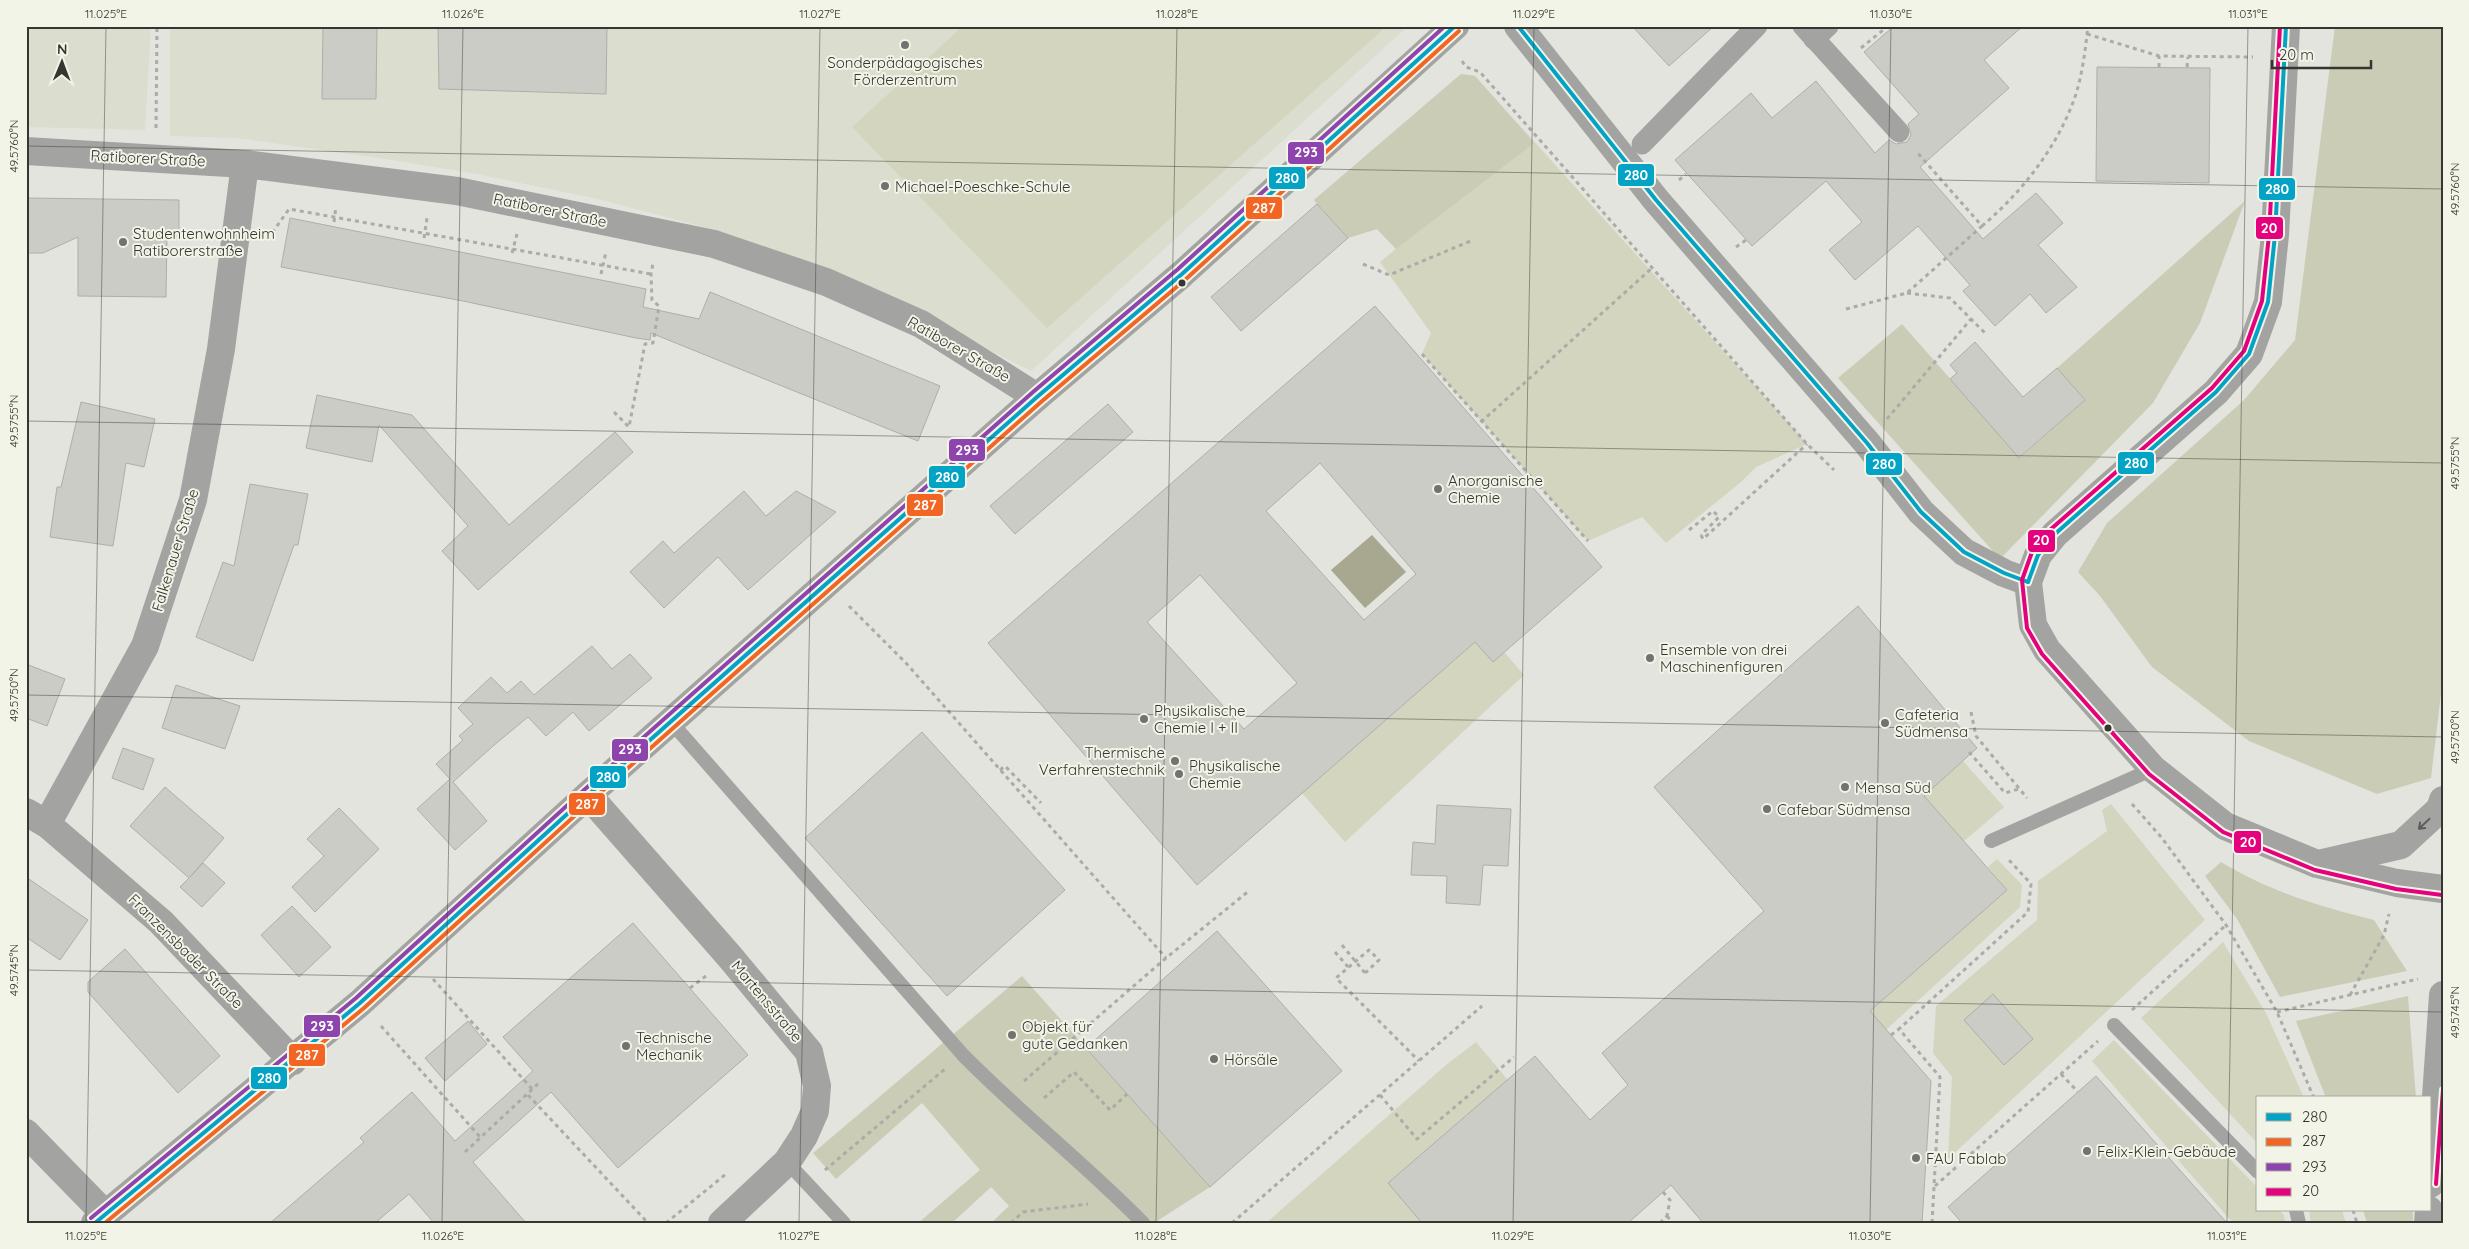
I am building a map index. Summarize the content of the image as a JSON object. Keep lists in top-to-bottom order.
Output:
{
  "streets": {
    "street": [
      "Ratiborer Straße",
      "Falkenauer Straße",
      "Franzensbader Straße",
      "Martensstraße"
    ]
  },
  "crossings": [
    ["Ratiborer Straße", "Falkenauer Straße"],
    ["Falkenauer Straße", "Franzensbader Straße"]
  ],
  "places": [
    "Sonderpädagogisches Förderzentrum",
    "Michael-Poeschke-Schule",
    "Studentenwohnheim Ratiborerstraße",
    "Anorganische Chemie",
    "Ensemble von drei Maschinenfiguren",
    "Physikalische Chemie I + II",
    "Cafeteria Südmensa",
    "Thermische Verfahrenstechnik",
    "Physikalische Chemie",
    "Mensa Süd",
    "Cafebar Südmensa",
    "Objekt für gute Gedanken",
    "Technische Mechanik",
    "Hörsäle",
    "Felix-Klein-Gebäude",
    "FAU Fablab"
  ],
  "lines": [
    "transit line 280",
    "transit line 293",
    "transit line 20",
    "transit line 287"
  ],
  "legend": [
    "280",
    "287",
    "293",
    "20"
  ],
  "scale_bar": "20 m",
  "north": "top",
  "coordinates": [
    "11.025°E",
    "11.026°E",
    "11.027°E",
    "11.028°E",
    "11.029°E",
    "11.030°E",
    "11.031°E",
    "49.5760°N",
    "49.5755°N",
    "49.5750°N",
    "49.5745°N"
  ]
}
